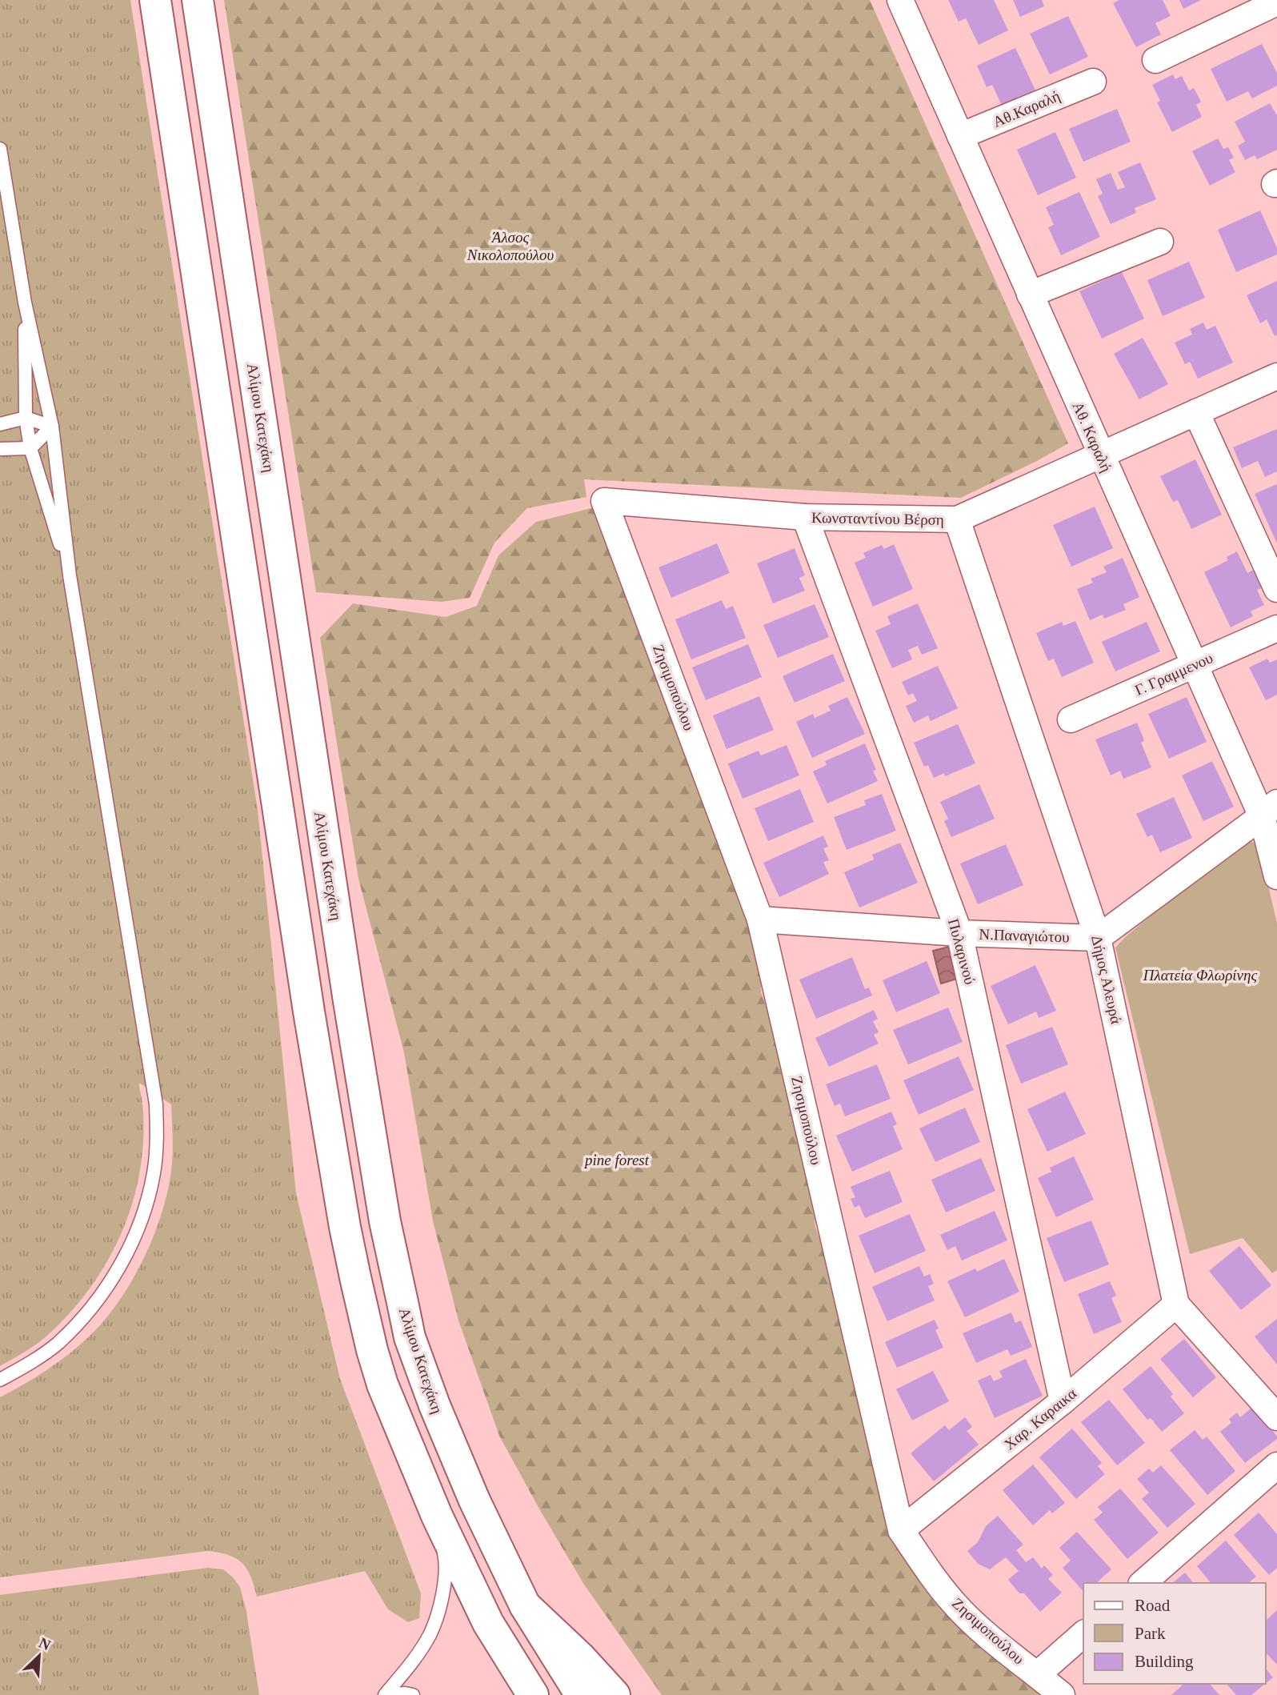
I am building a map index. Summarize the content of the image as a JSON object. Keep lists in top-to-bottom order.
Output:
{
  "streets": {
    "main road": ["Αλίμου Κατεχάκη"],
    "street": [
      "Αθ.Καραλή",
      "Αθ. Καραλή",
      "Κωνσταντίνου Βέρση",
      "Γ. Γραμμενου",
      "Ζησιμοπούλου",
      "Ν.Παναγιώτου",
      "Πυλαρινού",
      "Δήμος Αλευρά",
      "Χαρ. Καραικα"
    ]
  },
  "crossings": [
    ["Αθ.Καραλή", "Αθ. Καραλή"],
    ["Αθ. Καραλή", "Κωνσταντίνου Βέρση"],
    ["Αθ. Καραλή", "Γ. Γραμμενου"],
    ["Κωνσταντίνου Βέρση", "Ζησιμοπούλου"],
    ["Κωνσταντίνου Βέρση", "Πυλαρινού"],
    ["Κωνσταντίνου Βέρση", "Δήμος Αλευρά"],
    ["Ζησιμοπούλου", "Ν.Παναγιώτου"],
    ["Ζησιμοπούλου", "Χαρ. Καραικα"],
    ["Ν.Παναγιώτου", "Πυλαρινού"],
    ["Ν.Παναγιώτου", "Δήμος Αλευρά"],
    ["Πυλαρινού", "Χαρ. Καραικα"],
    ["Δήμος Αλευρά", "Χαρ. Καραικα"]
  ],
  "parks": ["Άλσος Νικολοπούλου", "Πλατεία Φλωρίνης", "pine forest"],
  "legend": ["Road", "Park", "Building"],
  "north": "top right"
}
